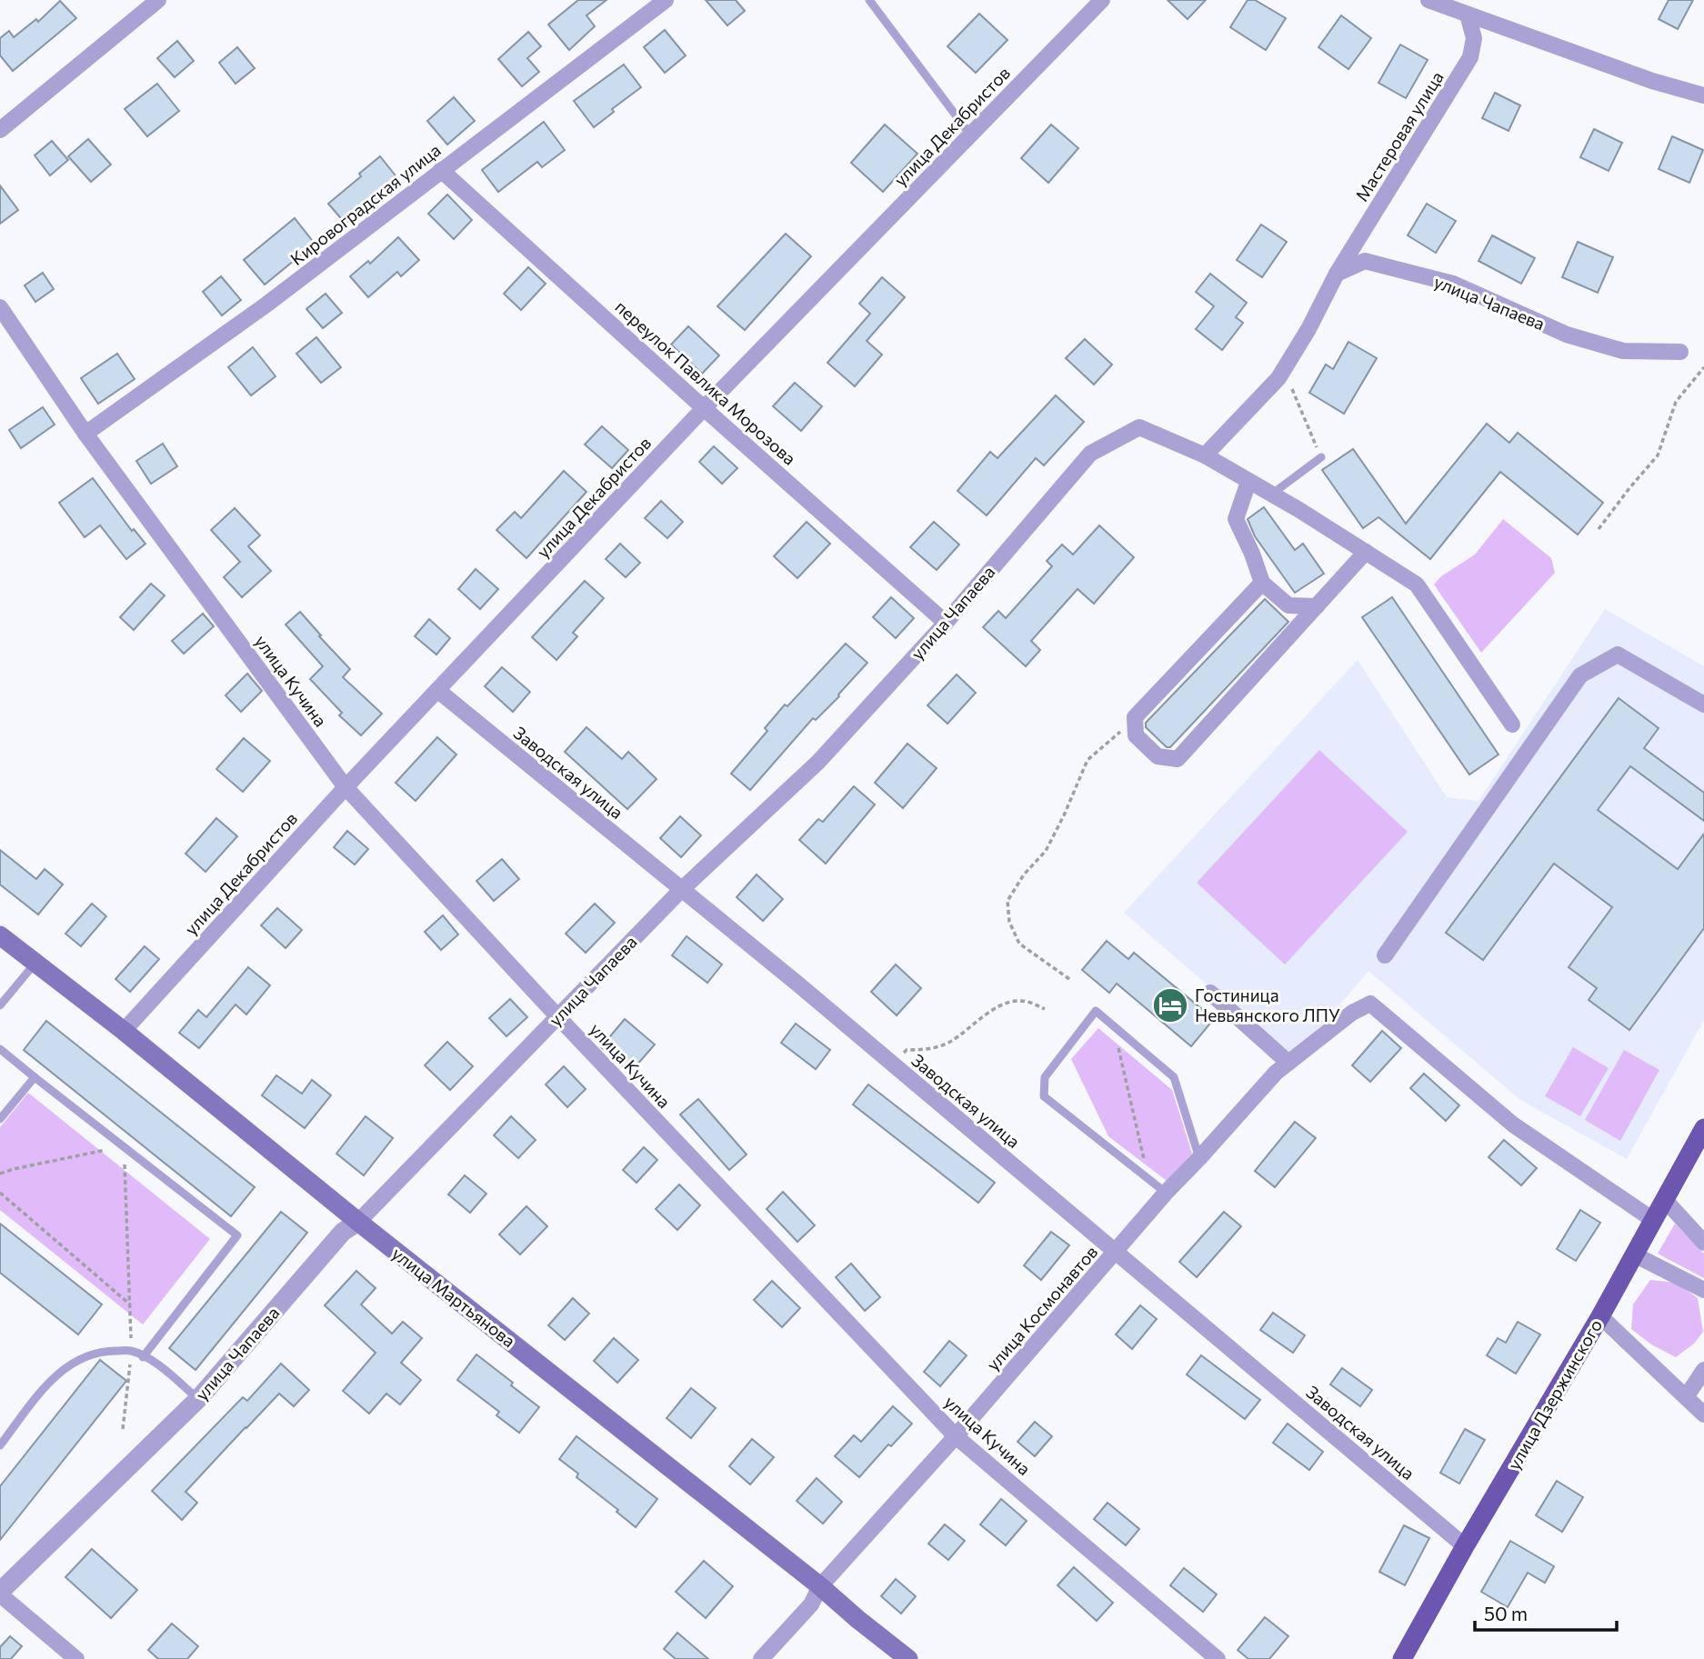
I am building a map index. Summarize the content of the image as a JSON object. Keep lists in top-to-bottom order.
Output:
{
  "streets": {
    "main road": ["улица Мартьянова", "улица Дзержинского"],
    "street": [
      "улица Декабристов",
      "Мастеровая улица",
      "Кировоградская улица",
      "улица Чапаева",
      "переулок Павлика Морозова",
      "улица Кучина",
      "Заводская улица",
      "улица Космонавтов"
    ]
  },
  "crossings": [
    ["улица Декабристов", "переулок Павлика Морозова"],
    ["улица Декабристов", "улица Кучина"],
    ["улица Декабристов", "Заводская улица"],
    ["улица Декабристов", "улица Мартьянова"],
    ["Мастеровая улица", "улица Чапаева"],
    ["Кировоградская улица", "переулок Павлика Морозова"],
    ["Кировоградская улица", "улица Кучина"],
    ["улица Чапаева", "переулок Павлика Морозова"],
    ["улица Чапаева", "улица Кучина"],
    ["улица Чапаева", "Заводская улица"],
    ["улица Чапаева", "улица Мартьянова"],
    ["улица Кучина", "улица Космонавтов"],
    ["Заводская улица", "улица Космонавтов"],
    ["Заводская улица", "улица Дзержинского"],
    ["улица Мартьянова", "улица Космонавтов"],
    ["улица Космонавтов", "улица Дзержинского"]
  ],
  "places": {
    "hotel": ["Гостиница Невьянского ЛПУ"]
  },
  "scale_bar": "50 m"
}
